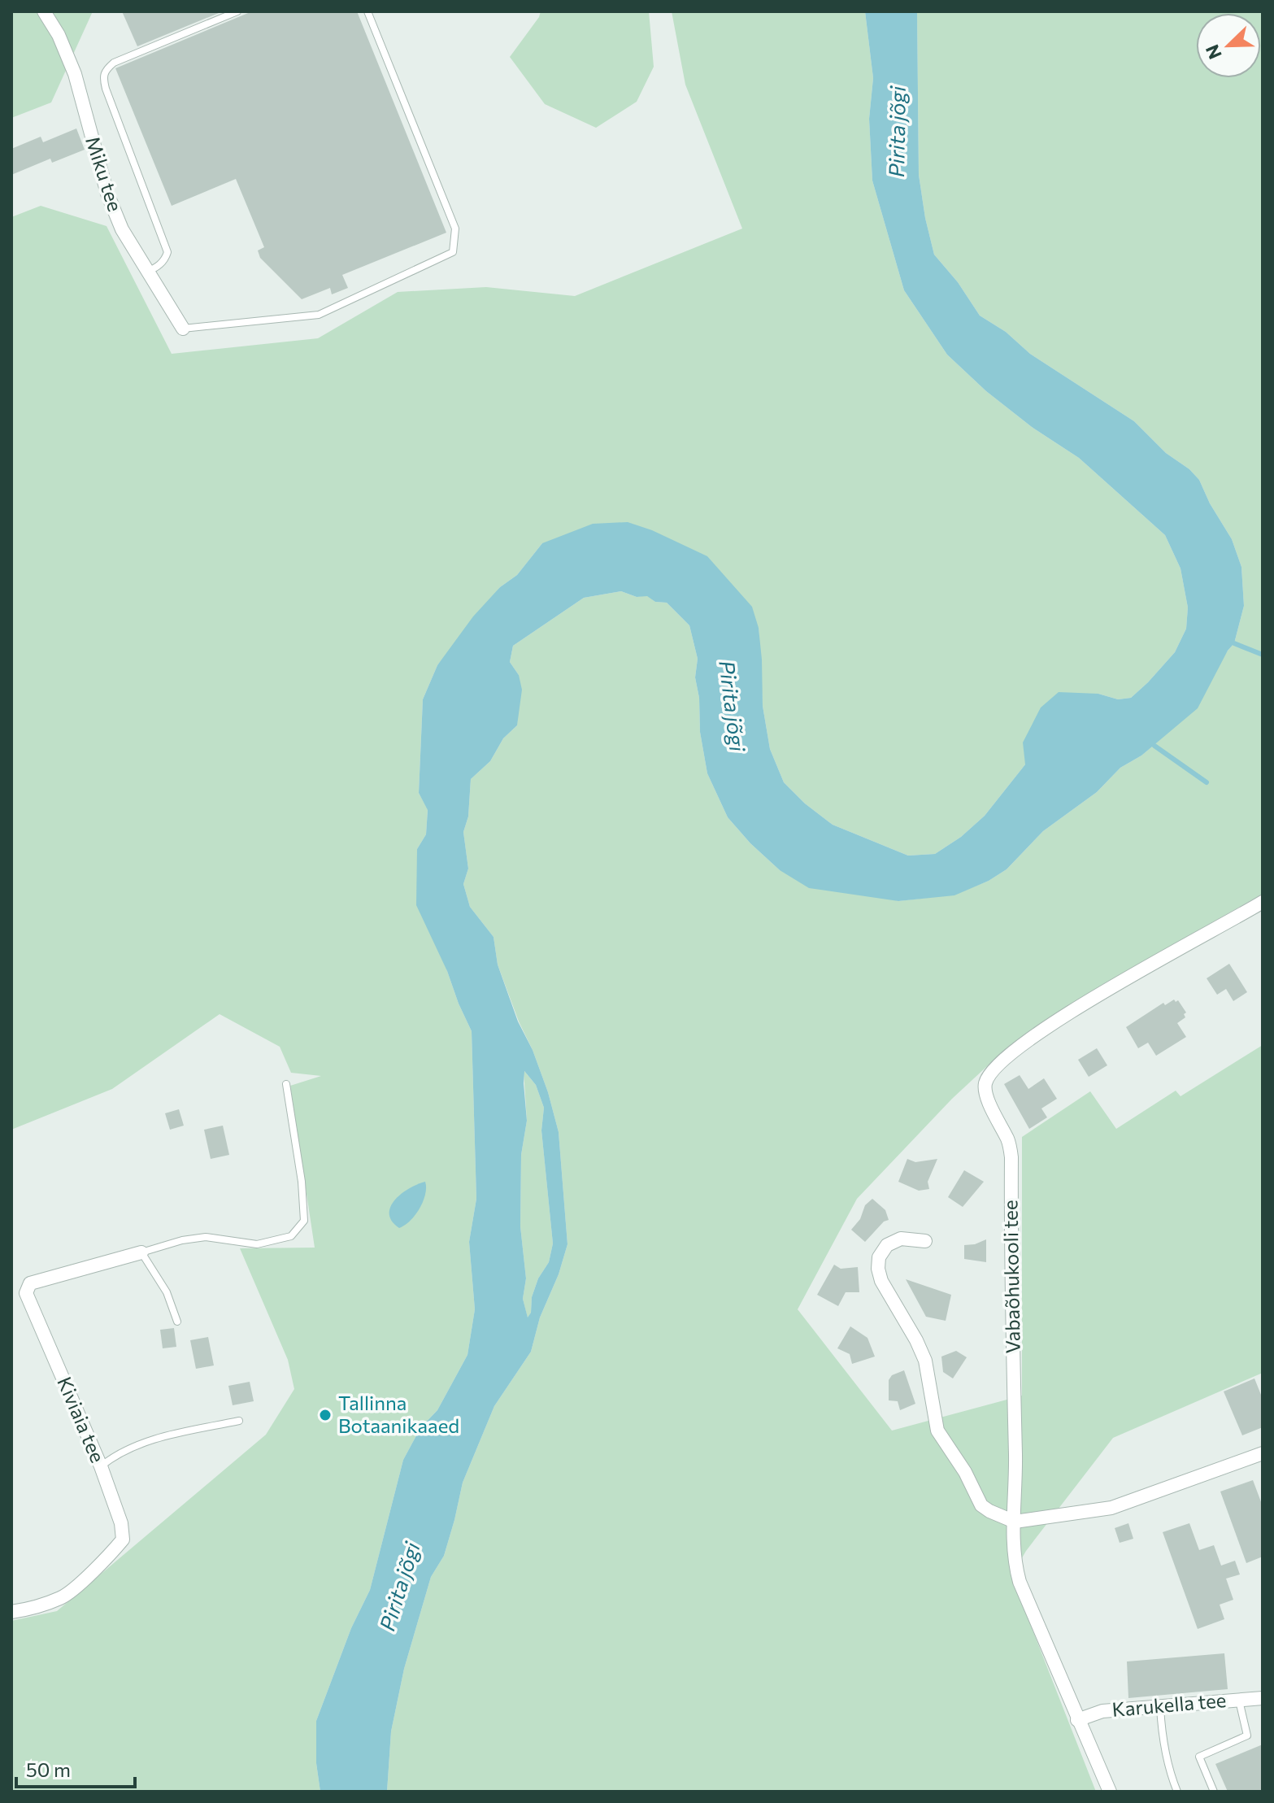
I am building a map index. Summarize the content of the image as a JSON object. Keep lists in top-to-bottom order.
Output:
{
  "streets": {
    "street": [
      "Miku tee",
      "Vabaõhukooli tee",
      "Kiviaia tee",
      "Karukella tee"
    ]
  },
  "crossings": [
    ["Vabaõhukooli tee", "Karukella tee"]
  ],
  "water": ["Pirita jõgi"],
  "places": ["Tallinna Botaanikaaed"],
  "scale_bar": "50 m",
  "north": "bottom left"
}
